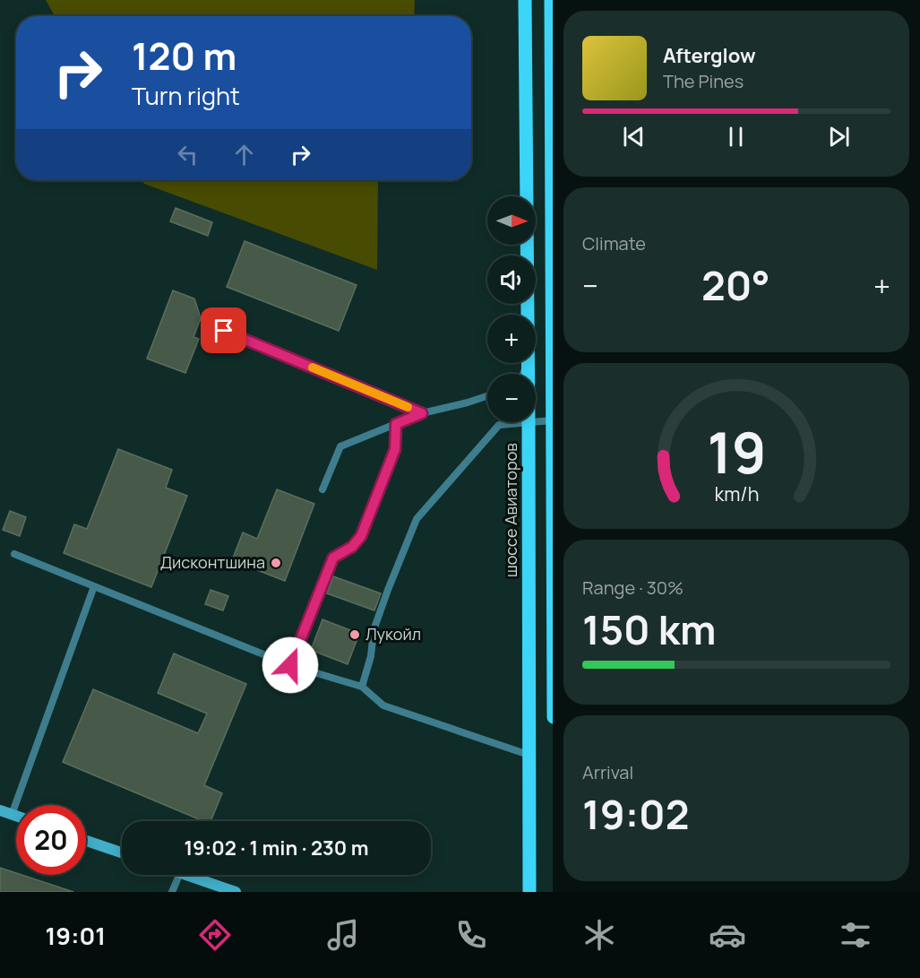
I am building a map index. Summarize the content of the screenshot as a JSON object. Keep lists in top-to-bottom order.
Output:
{
  "streets": {
    "main road": ["шоссе Авиаторов"]
  },
  "places": ["Дисконтшина", "Лукойл"],
  "north": "right",
  "page": {
    "turn": ["120 m", "Turn right"],
    "song": ["Afterglow", "The Pines"],
    "tile": [
      "Climate",
      ["Range · 30%", "150 km"],
      ["Arrival", "19:02"]
    ],
    "map_buttons": ["+", "−"],
    "heat": ["−", "20°", "+"],
    "limit": "20",
    "trip": "19:02 · 1 min · 230 m",
    "tabs": "19:01",
    "gauge": ["19", "km/h"]
  }
}
